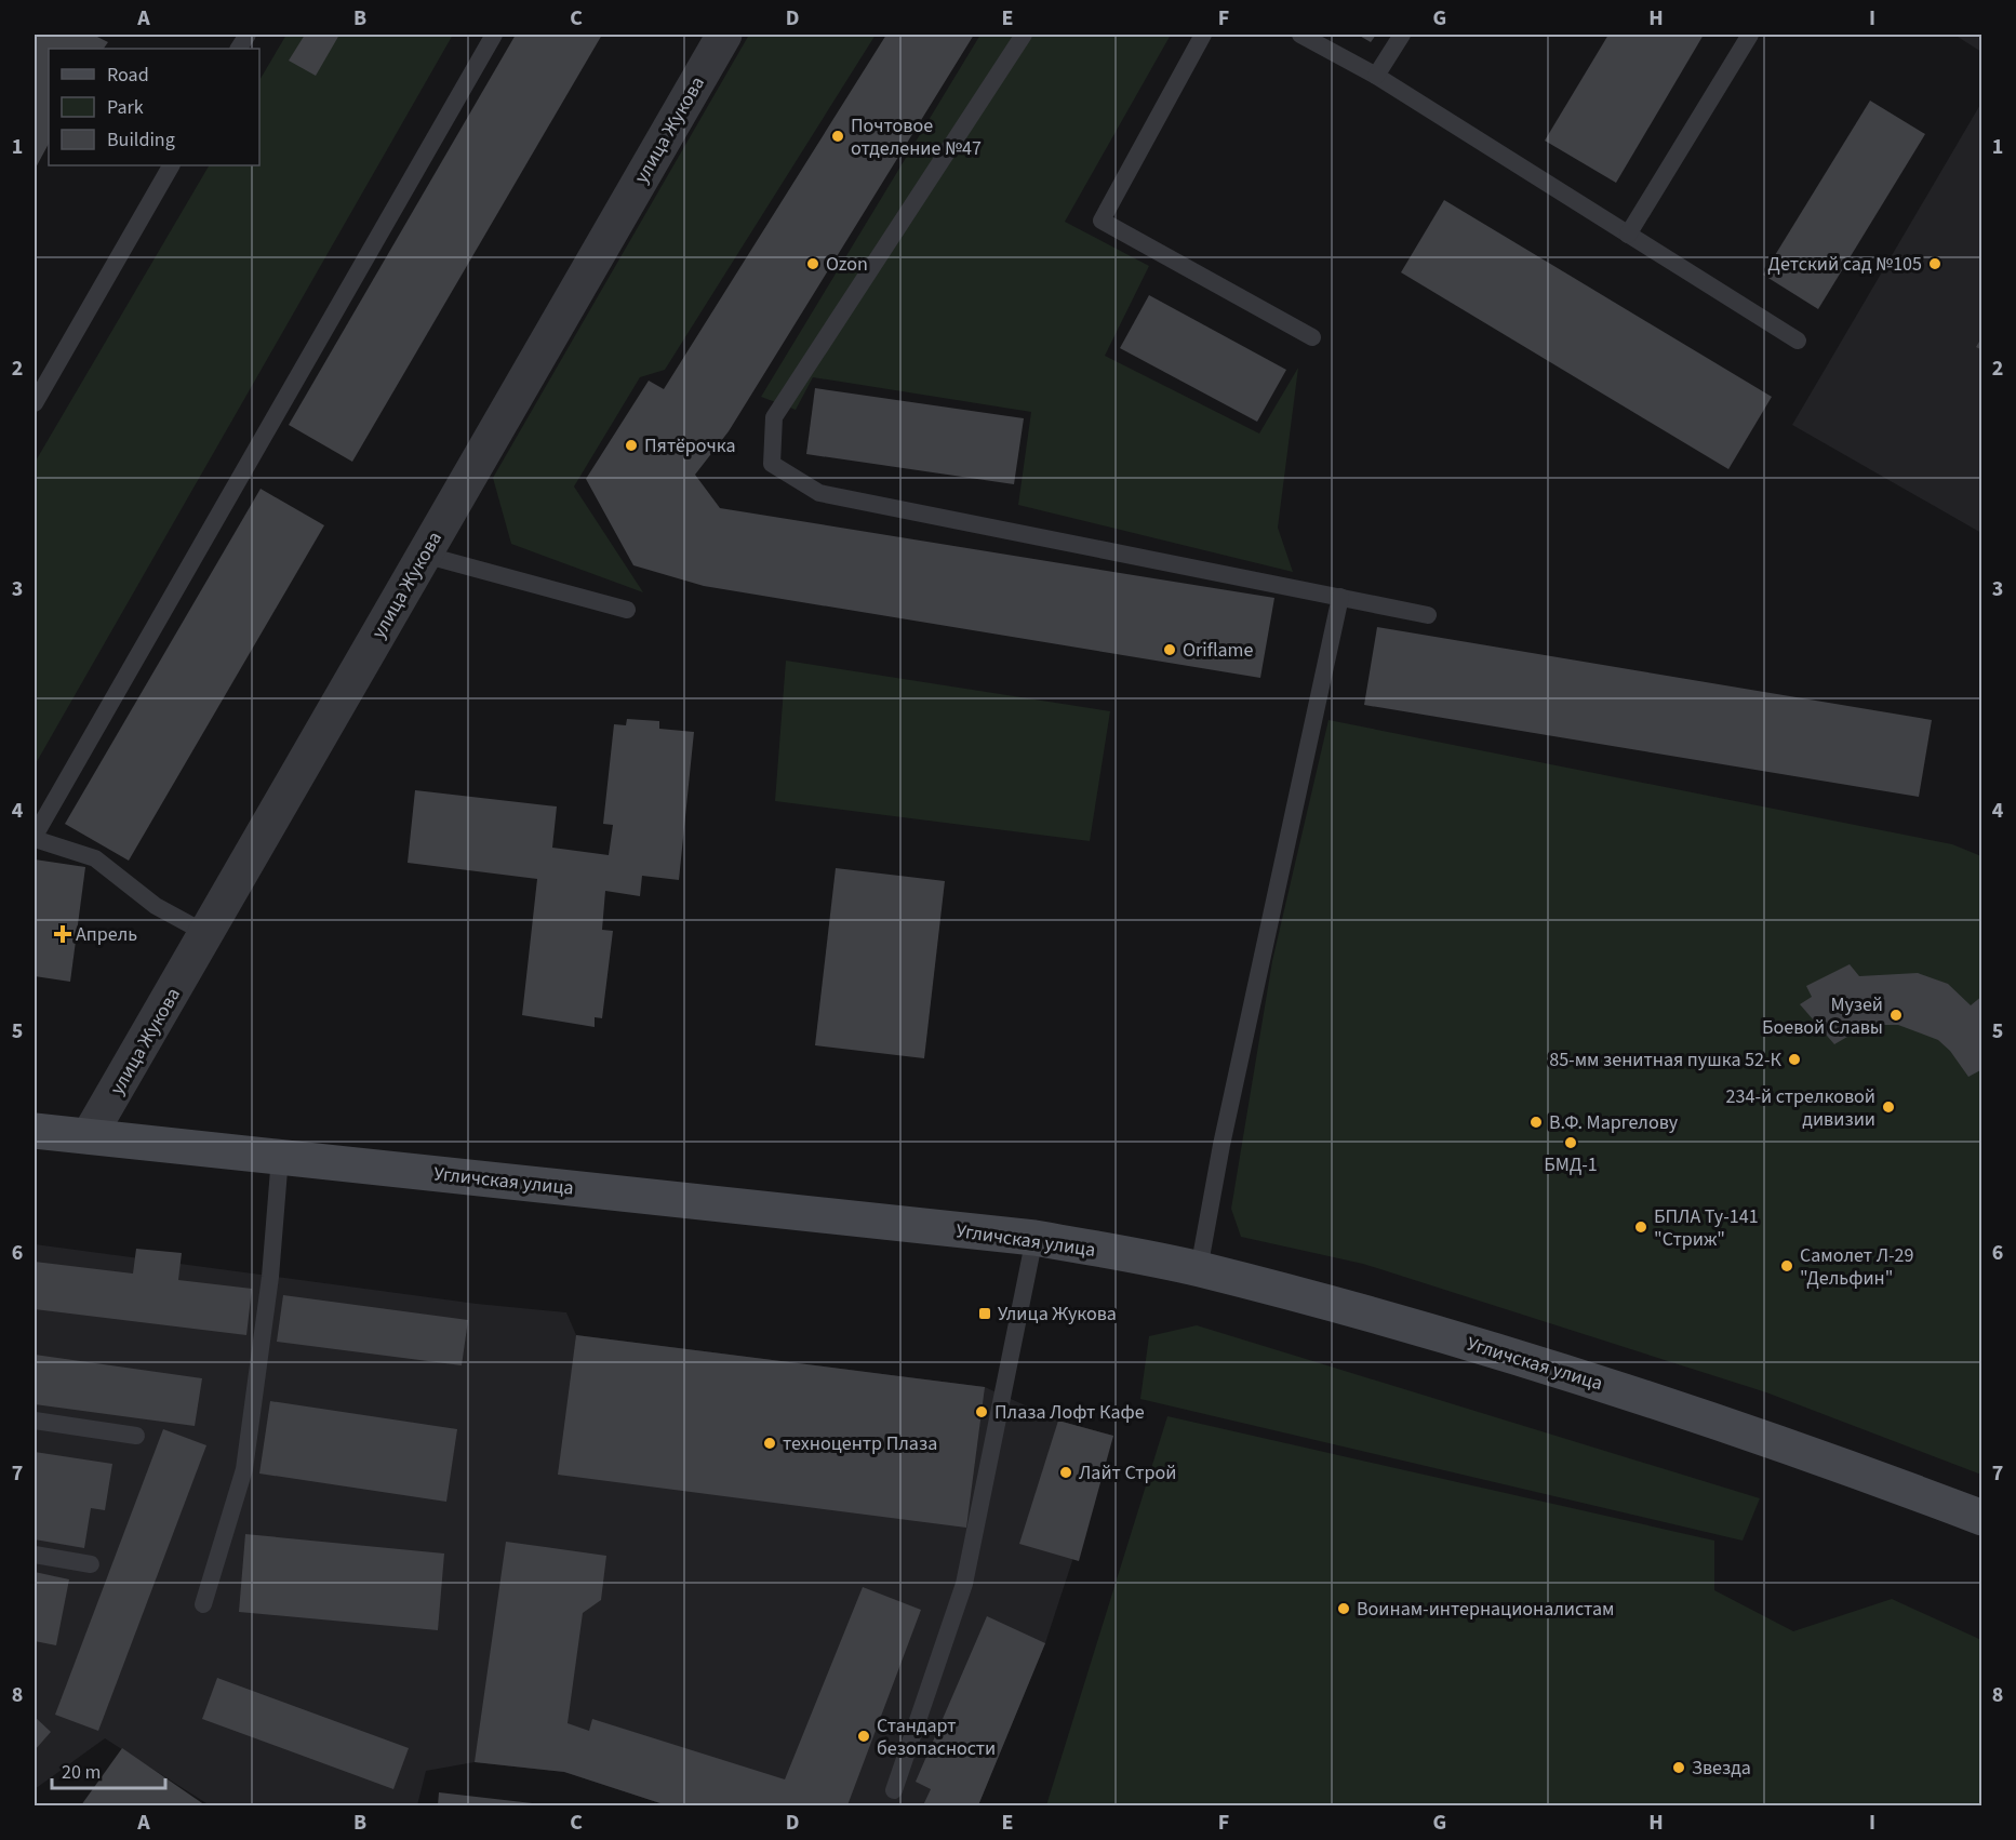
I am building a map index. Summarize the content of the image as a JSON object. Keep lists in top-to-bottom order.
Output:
{
  "streets": {
    "main road": ["Угличская улица"],
    "street": ["улица Жукова"]
  },
  "crossings": [
    ["улица Жукова", "Угличская улица"]
  ],
  "places": {
    "other": [
      "Почтовое отделение №47",
      "Ozon",
      "Детский сад №105",
      "Пятёрочка",
      "Oriflame",
      "Музей Боевой Славы",
      "85-мм зенитная пушка 52-К",
      "234-й стрелковой дивизии",
      "В.Ф. Маргелову",
      "БМД-1",
      "БПЛА Ту-141 \"Стриж\"",
      "Самолет Л-29 \"Дельфин\"",
      "Плаза Лофт Кафе",
      "техноцентр Плаза",
      "Лайт Строй",
      "Воинам-интернационалистам",
      "Стандарт безопасности",
      "Звезда"
    ],
    "health": ["Апрель"],
    "transit": ["Улица Жукова"]
  },
  "legend": ["Road", "Park", "Building"],
  "scale_bar": "20 m",
  "grid": {
    "columns": [
      "A",
      "B",
      "C",
      "D",
      "E",
      "F",
      "G",
      "H",
      "I"
    ],
    "rows": [
      "1",
      "2",
      "3",
      "4",
      "5",
      "6",
      "7",
      "8"
    ]
  }
}
